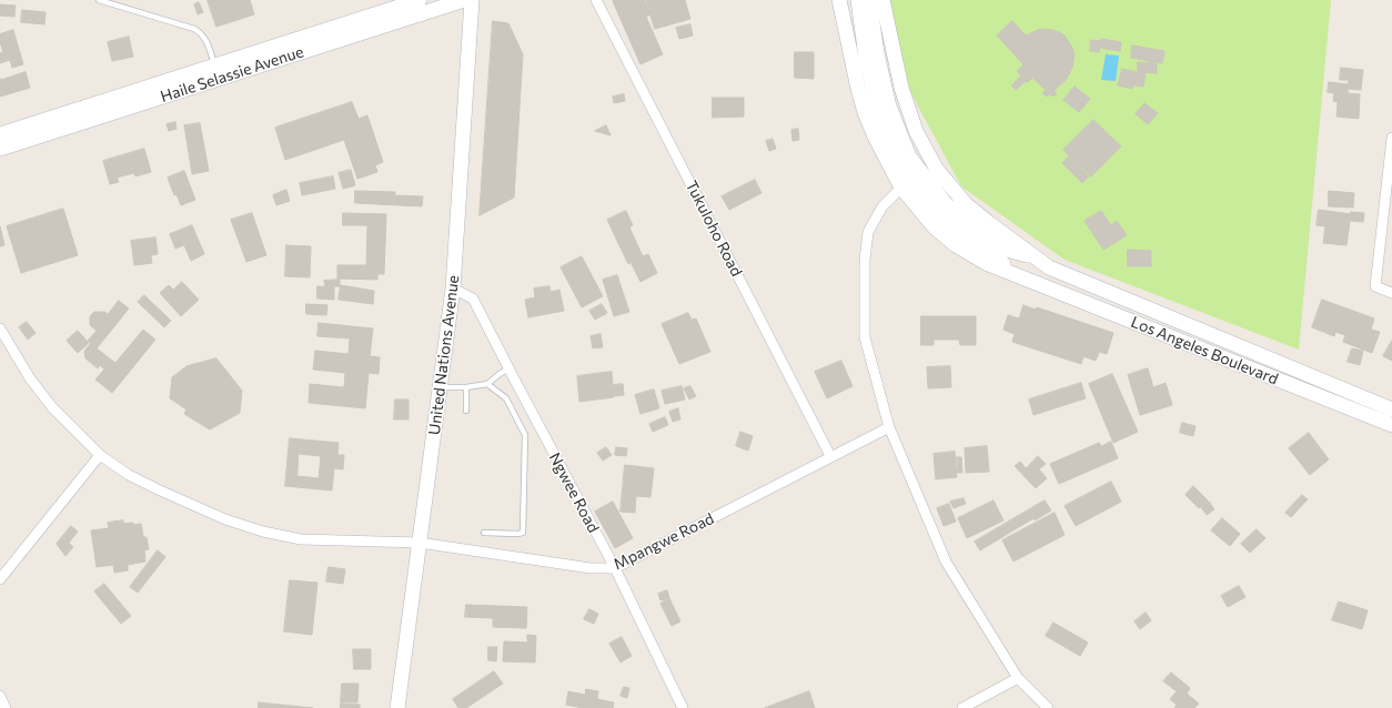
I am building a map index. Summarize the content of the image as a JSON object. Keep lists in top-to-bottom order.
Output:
{
  "streets": {
    "main road": ["Haile Selassie Avenue", "Los Angeles Boulevard", "United Nations Avenue"],
    "street": ["Tukuloho Road", "Ngwee Road", "Mpangwe Road"]
  },
  "crossings": [
    ["Tukuloho Road", "Mpangwe Road"],
    ["United Nations Avenue", "Ngwee Road"],
    ["United Nations Avenue", "Mpangwe Road"],
    ["Ngwee Road", "Mpangwe Road"]
  ]
}
